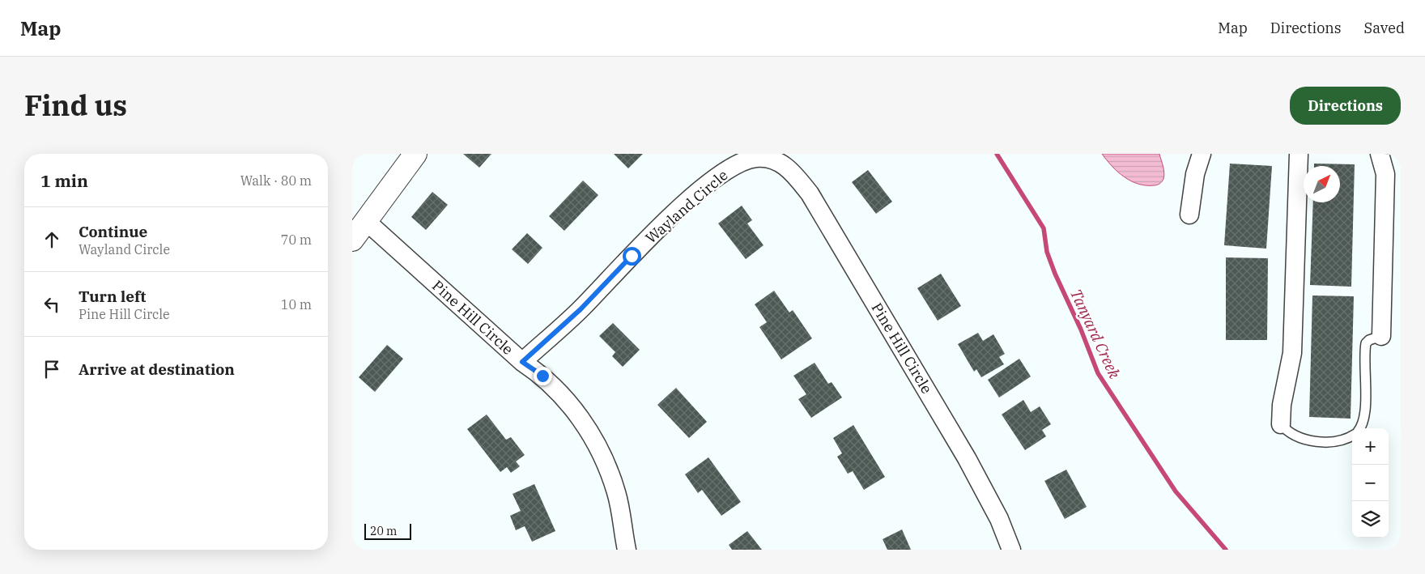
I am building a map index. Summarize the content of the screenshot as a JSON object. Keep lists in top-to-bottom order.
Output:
{
  "streets": {
    "street": ["Wayland Circle", "Pine Hill Circle"]
  },
  "crossings": [
    ["Wayland Circle", "Pine Hill Circle"]
  ],
  "water": ["Tanyard Creek"],
  "scale_bar": "20 m",
  "north": "top right",
  "page": {
    "header": "Map",
    "nav": ["Map", "Directions", "Saved"],
    "title": "Find us",
    "buttons": "Directions",
    "heading": ["1 min", "Walk · 80 m"],
    "list": [
      ["Continue", "Wayland Circle", "70 m"],
      ["Turn left", "Pine Hill Circle", "10 m"],
      "Arrive at destination"
    ],
    "map_buttons": ["+", "−"],
    "scale": "20 m"
  }
}
